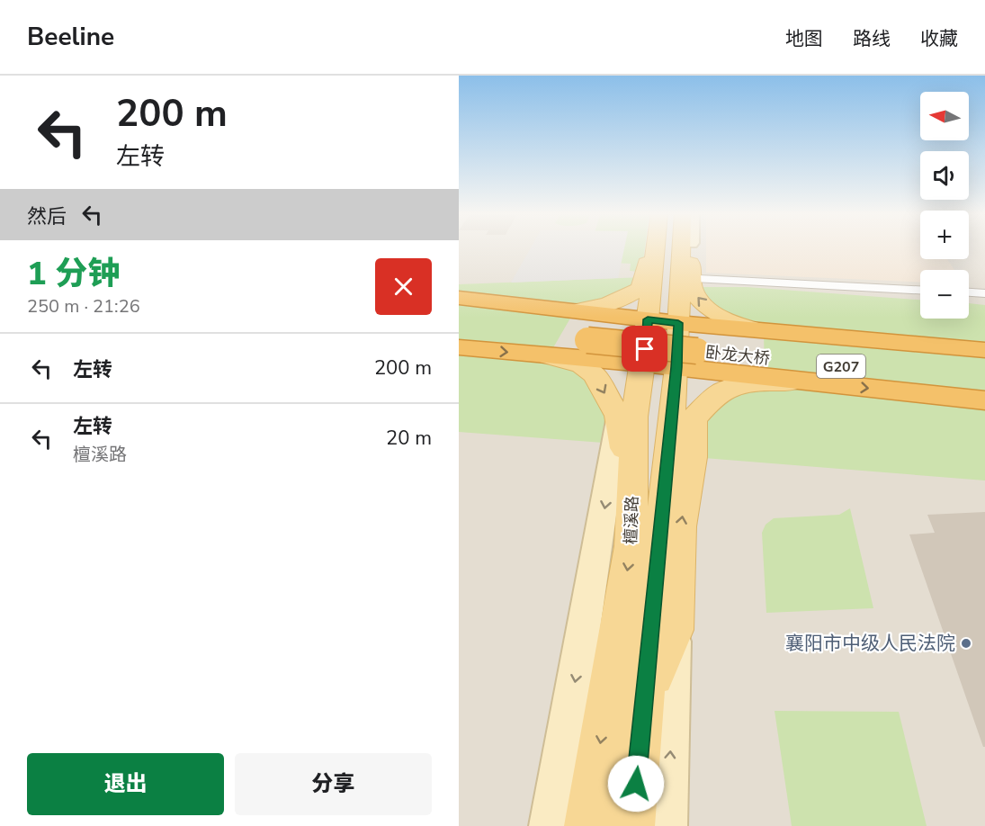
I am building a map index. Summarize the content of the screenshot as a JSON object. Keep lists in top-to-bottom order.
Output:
{
  "streets": {
    "highway": ["卧龙大桥", "G207"],
    "main road": ["檀溪路"]
  },
  "places": ["襄阳市中级人民法院"],
  "north": "left",
  "page": {
    "header": "Beeline",
    "nav": ["地图", "路线", "收藏"],
    "turn": ["200 m", "左转"],
    "map_buttons": ["+", "−"],
    "then": "然后",
    "heading": ["1 分钟", "250 m · 21:26"],
    "list": [
      {
        "name": "左转",
        "value": "200 m"
      },
      {
        "name": "左转",
        "note": "檀溪路",
        "value": "20 m"
      }
    ],
    "buttons": ["退出", "分享"]
  }
}
